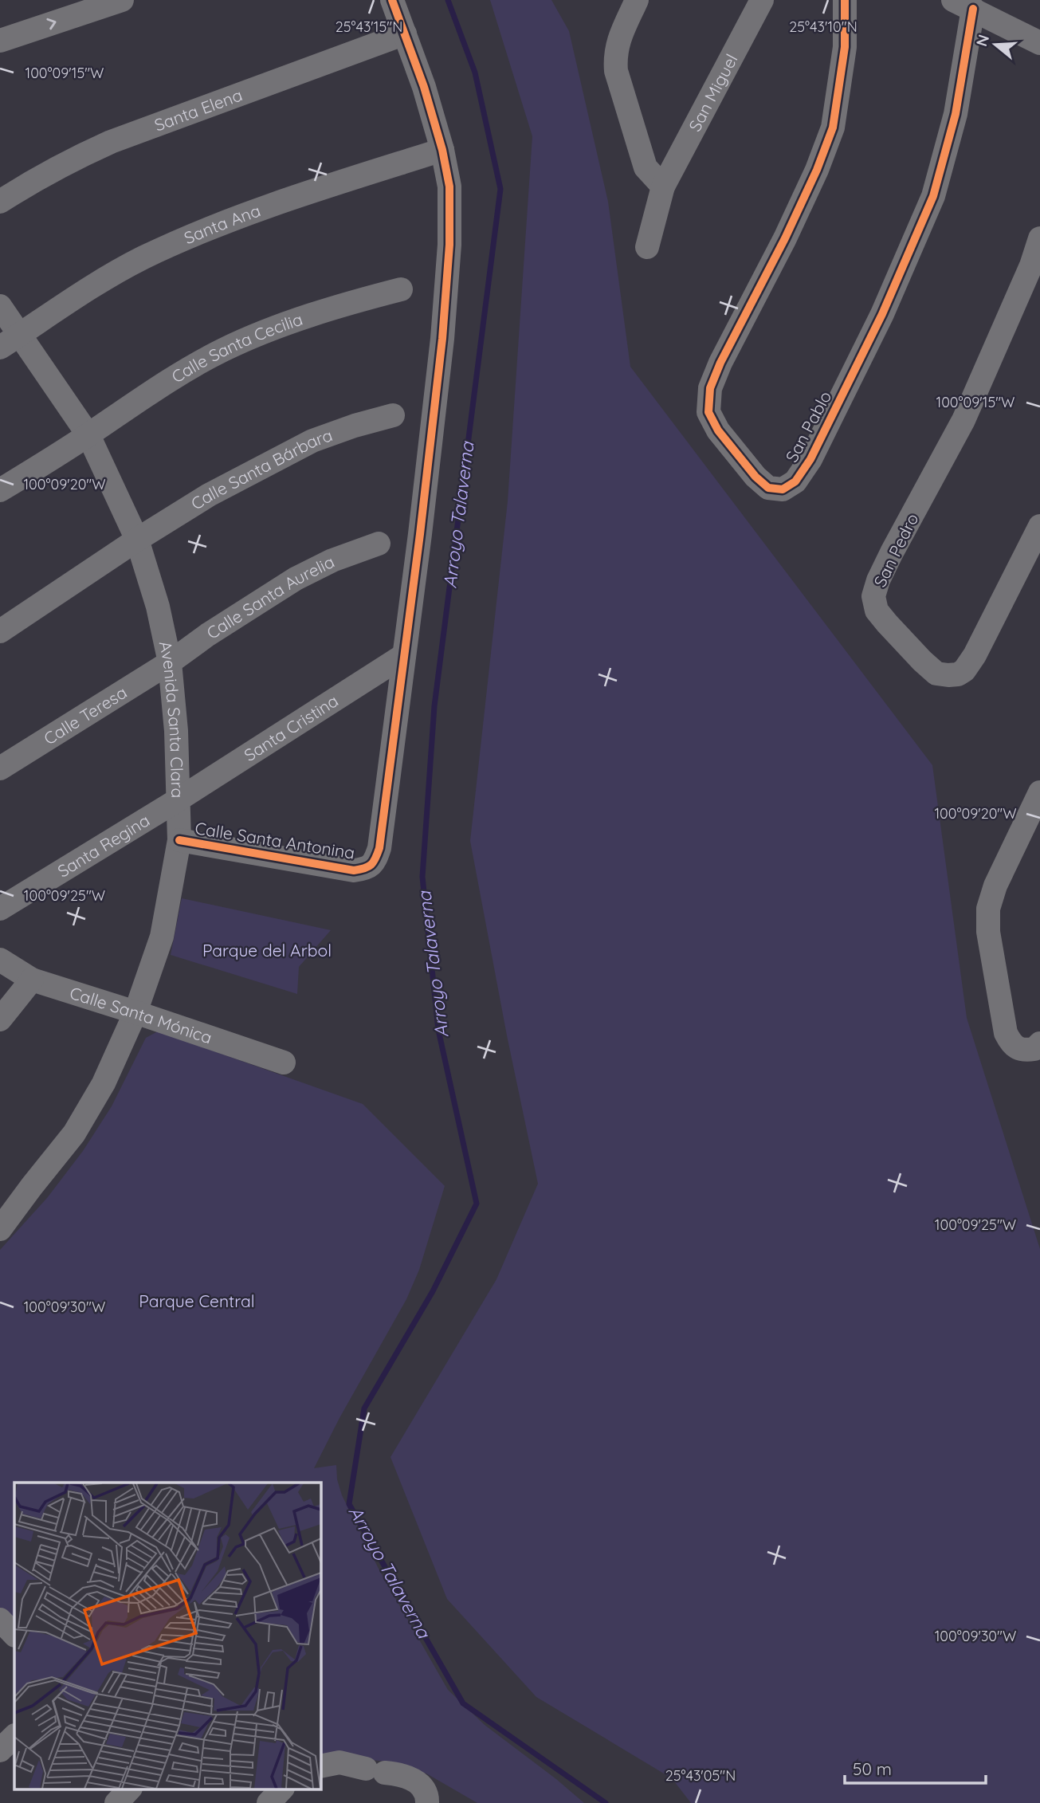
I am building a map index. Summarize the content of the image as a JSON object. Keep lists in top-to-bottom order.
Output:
{
  "streets": {
    "street": [
      "San Miguel",
      "Santa Elena",
      "Santa Ana",
      "Calle Santa Cecilia",
      "San Pablo",
      "Calle Santa Bárbara",
      "San Pedro",
      "Calle Santa Aurelia",
      "Calle Teresa",
      "Avenida Santa Clara",
      "Santa Cristina",
      "Calle Santa Antonina",
      "Santa Regina",
      "Calle Santa Mónica"
    ]
  },
  "crossings": [
    ["Santa Ana", "Avenida Santa Clara"],
    ["Calle Santa Cecilia", "Avenida Santa Clara"],
    ["Calle Santa Bárbara", "Avenida Santa Clara"],
    ["Calle Santa Aurelia", "Calle Teresa"],
    ["Calle Santa Aurelia", "Avenida Santa Clara"],
    ["Calle Teresa", "Avenida Santa Clara"],
    ["Avenida Santa Clara", "Santa Cristina"],
    ["Avenida Santa Clara", "Calle Santa Antonina"],
    ["Avenida Santa Clara", "Santa Regina"],
    ["Avenida Santa Clara", "Calle Santa Mónica"],
    ["Santa Cristina", "Calle Santa Antonina"],
    ["Santa Cristina", "Santa Regina"]
  ],
  "water": ["Arroyo Talaverna"],
  "parks": ["Parque del Arbol", "Parque Central"],
  "scale_bar": "50 m",
  "north": "left",
  "coordinates": [
    "25°43'15\"N",
    "25°43'10\"N",
    "100°09'15\"W",
    "100°09'20\"W",
    "100°09'25\"W",
    "100°09'30\"W",
    "25°43'05\"N"
  ]
}
